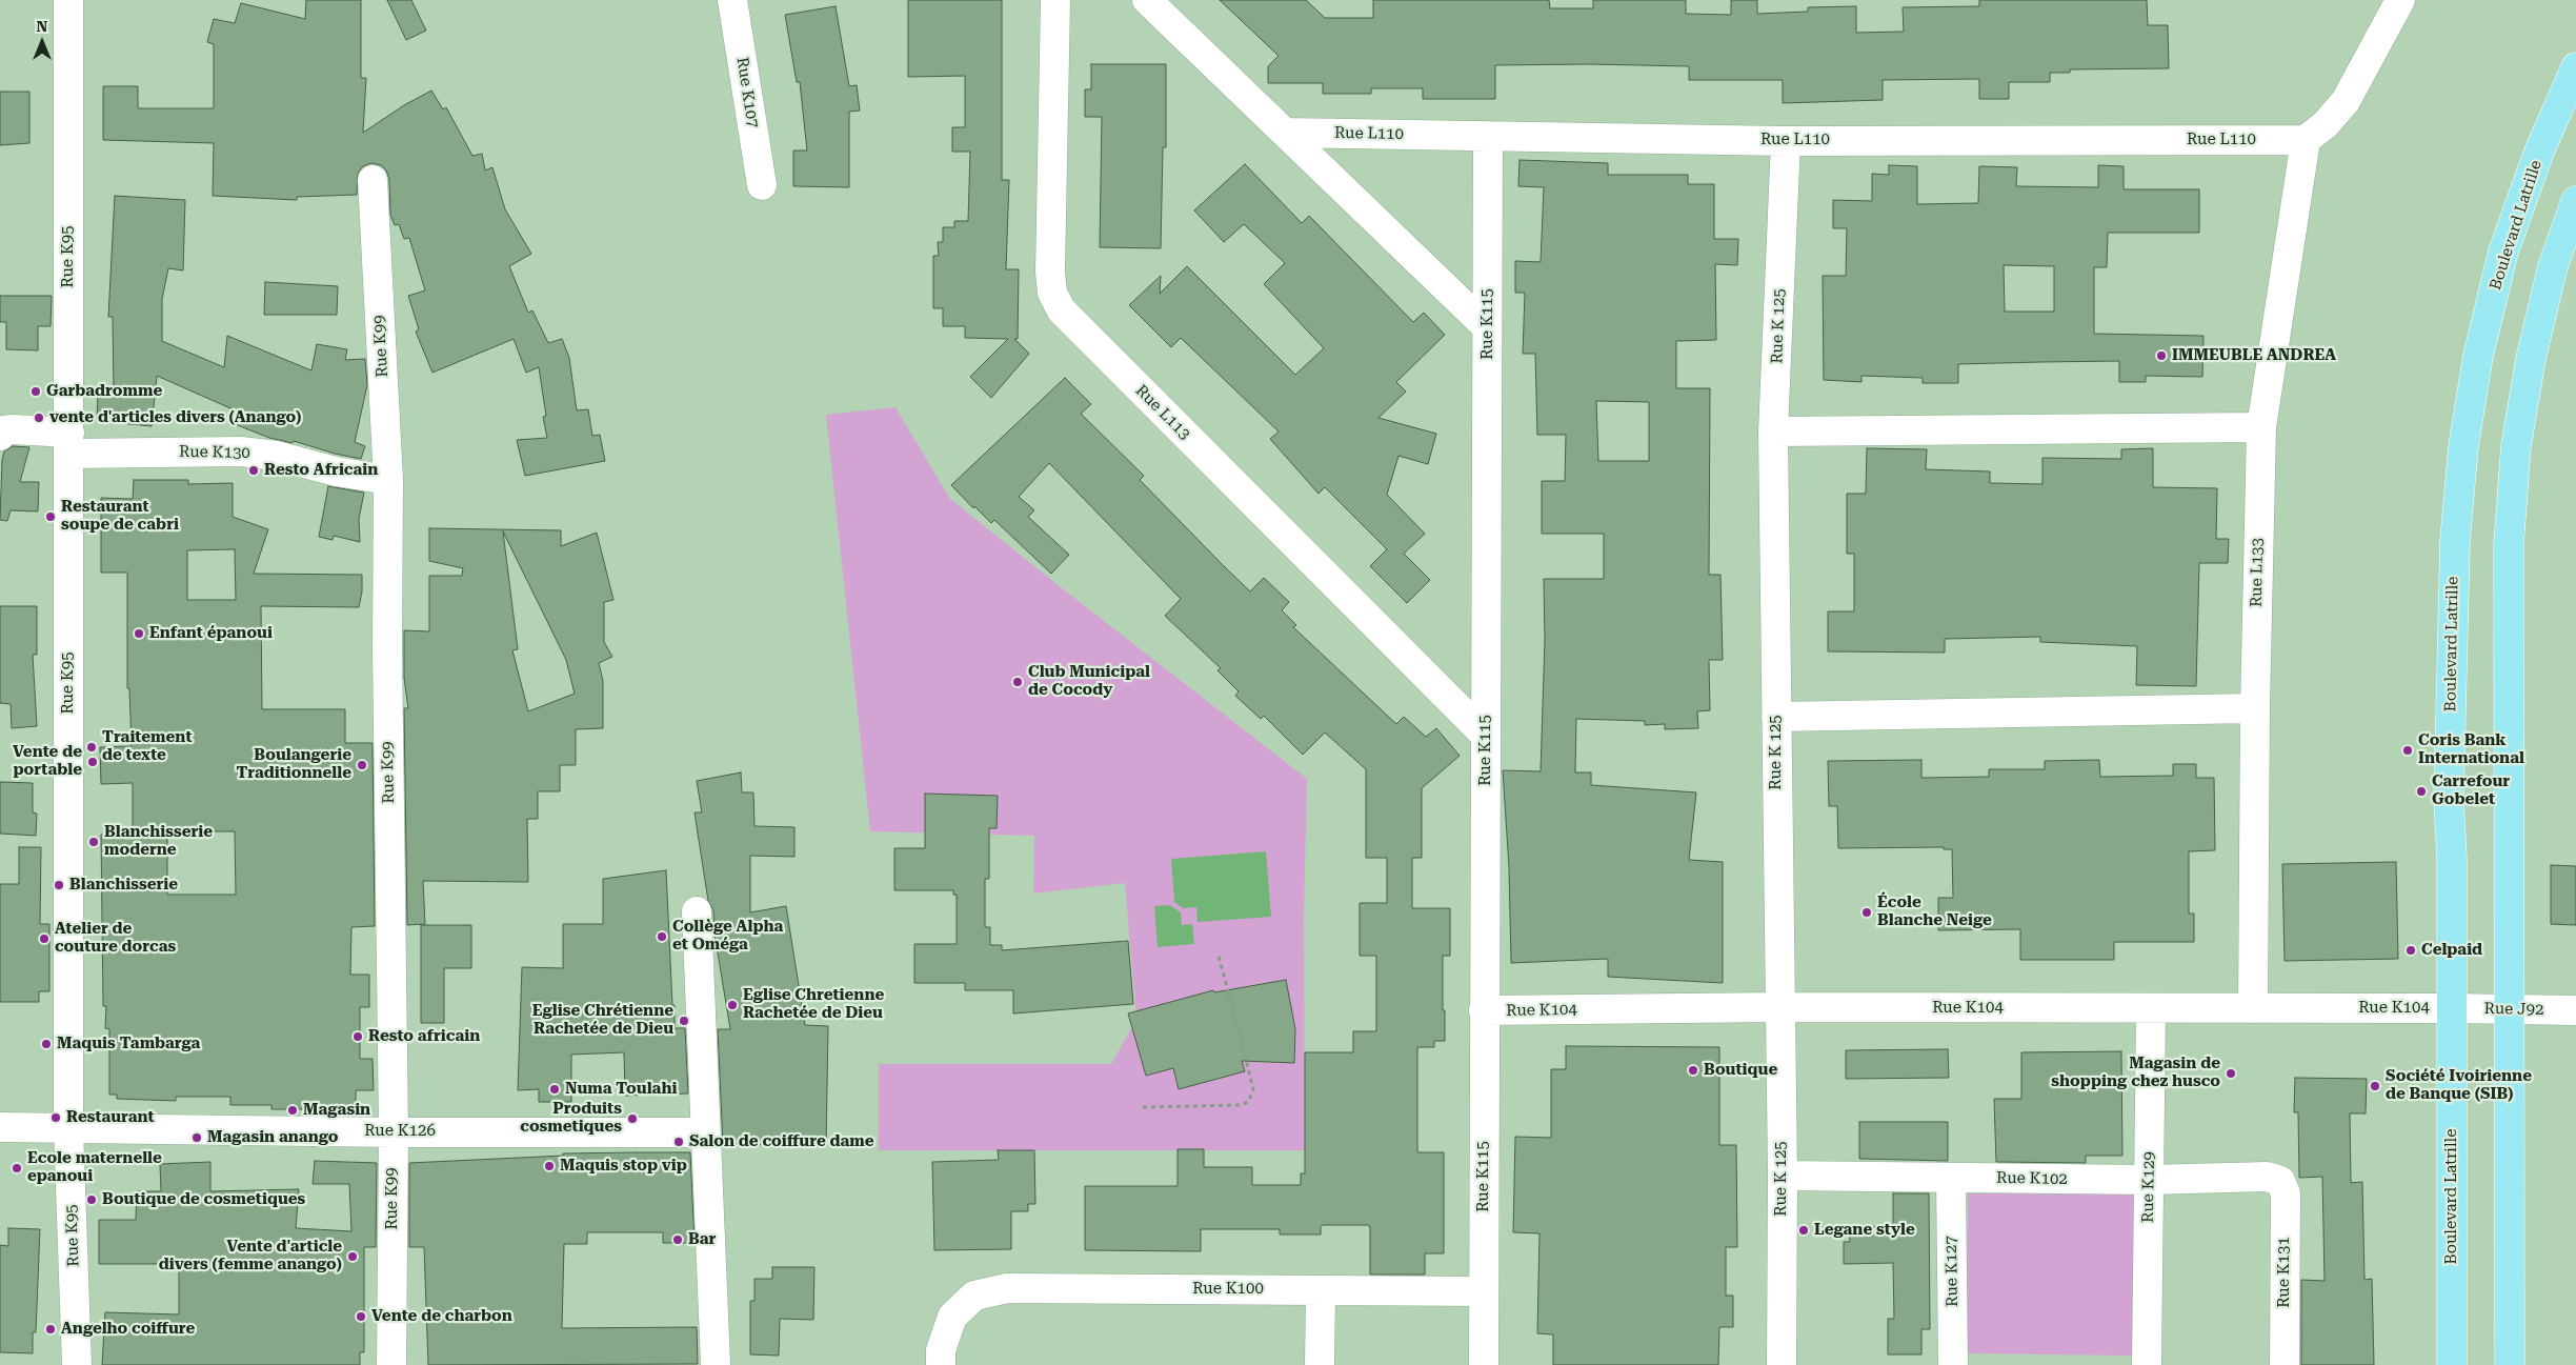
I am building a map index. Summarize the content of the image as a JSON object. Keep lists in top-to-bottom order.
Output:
{
  "streets": {
    "main road": ["Boulevard Latrille"],
    "street": [
      "Rue K107",
      "Rue L110",
      "Rue K95",
      "Rue K115",
      "Rue K 125",
      "Rue K99",
      "Rue L113",
      "Rue K130",
      "Rue L133",
      "Rue K104",
      "Rue J92",
      "Rue K126",
      "Rue K102",
      "Rue K129",
      "Rue K127",
      "Rue K131",
      "Rue K100"
    ]
  },
  "crossings": [
    ["Rue L110", "Rue K115"],
    ["Rue L110", "Rue K 125"],
    ["Rue L110", "Rue L133"],
    ["Boulevard Latrille", "Rue K104"],
    ["Boulevard Latrille", "Rue J92"],
    ["Rue K95", "Rue K130"],
    ["Rue K95", "Rue K126"],
    ["Rue K115", "Rue L113"],
    ["Rue K115", "Rue K104"],
    ["Rue K115", "Rue K100"],
    ["Rue K 125", "Rue K104"],
    ["Rue K 125", "Rue K102"],
    ["Rue K99", "Rue K130"],
    ["Rue K99", "Rue K126"],
    ["Rue L133", "Rue K104"],
    ["Rue K104", "Rue J92"],
    ["Rue K104", "Rue K129"],
    ["Rue K102", "Rue K129"],
    ["Rue K102", "Rue K127"],
    ["Rue K102", "Rue K131"]
  ],
  "places": [
    "IMMEUBLE ANDREA",
    "Garbadromme",
    "vente d'articles divers (Anango)",
    "Resto Africain",
    "Restaurant soupe de cabri",
    "Enfant épanoui",
    "Club Municipal de Cocody",
    "Traitement de texte",
    "Coris Bank International",
    "Vente de portable",
    "Boulangerie Traditionnelle",
    "Carrefour Gobelet",
    "Blanchisserie moderne",
    "Blanchisserie",
    "École Blanche Neige",
    "Collège Alpha et Oméga",
    "Atelier de couture dorcas",
    "Celpaid",
    "Eglise Chretienne Rachetée de Dieu",
    "Eglise Chrétienne Rachetée de Dieu",
    "Resto africain",
    "Maquis Tambarga",
    "Boutique",
    "Magasin de shopping chez husco",
    "Société Ivoirienne de Banque (SIB)",
    "Numa Toulahi",
    "Magasin",
    "Restaurant",
    "Produits cosmetiques",
    "Magasin anango",
    "Salon de coiffure dame",
    "Maquis stop vip",
    "Ecole maternelle epanoui",
    "Boutique de cosmetiques",
    "Legane style",
    "Bar",
    "Vente d'article divers (femme anango)",
    "Vente de charbon",
    "Angelho coiffure"
  ],
  "north": "top"
}
